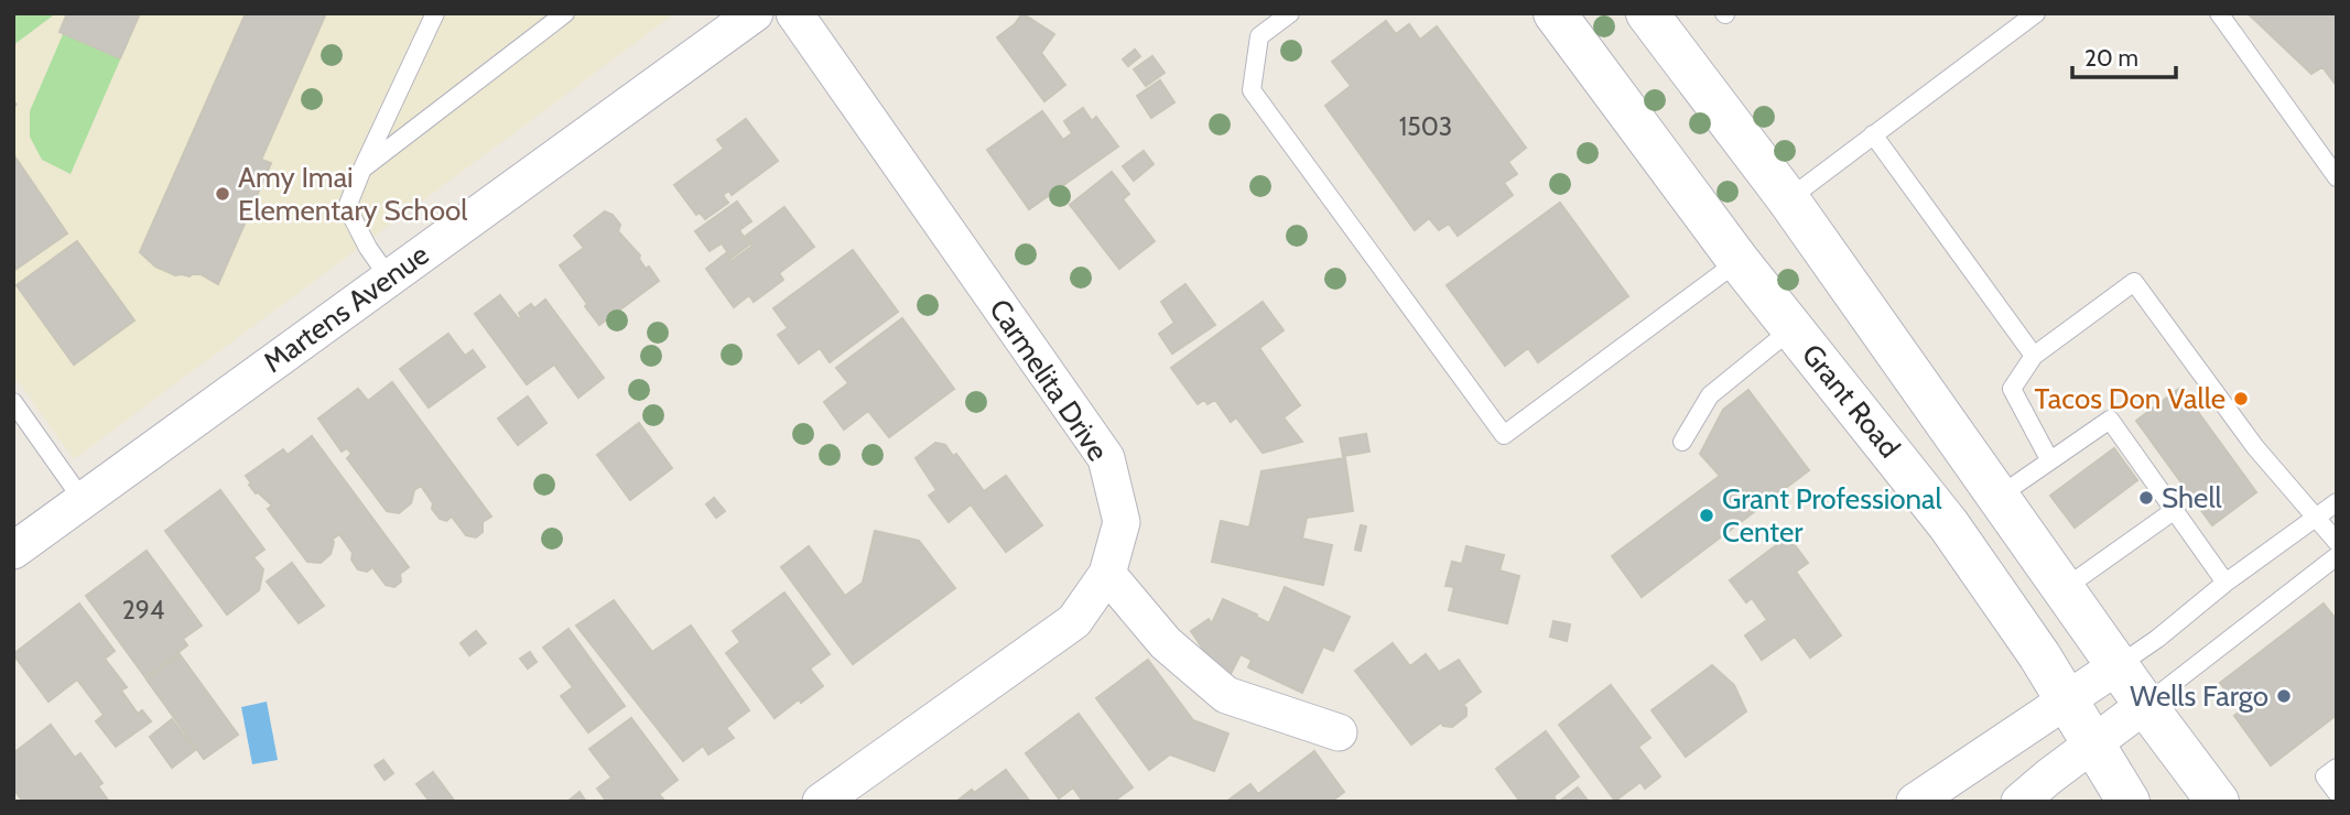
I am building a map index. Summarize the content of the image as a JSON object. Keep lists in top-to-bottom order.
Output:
{
  "streets": {
    "main road": ["Grant Road"],
    "street": ["Martens Avenue", "Carmelita Drive"]
  },
  "places": [
    "Amy Imai Elementary School",
    "Tacos Don Valle",
    "Shell",
    "Grant Professional Center",
    "Wells Fargo"
  ],
  "house_numbers": ["1503", "294"],
  "scale_bar": "20 m"
}
